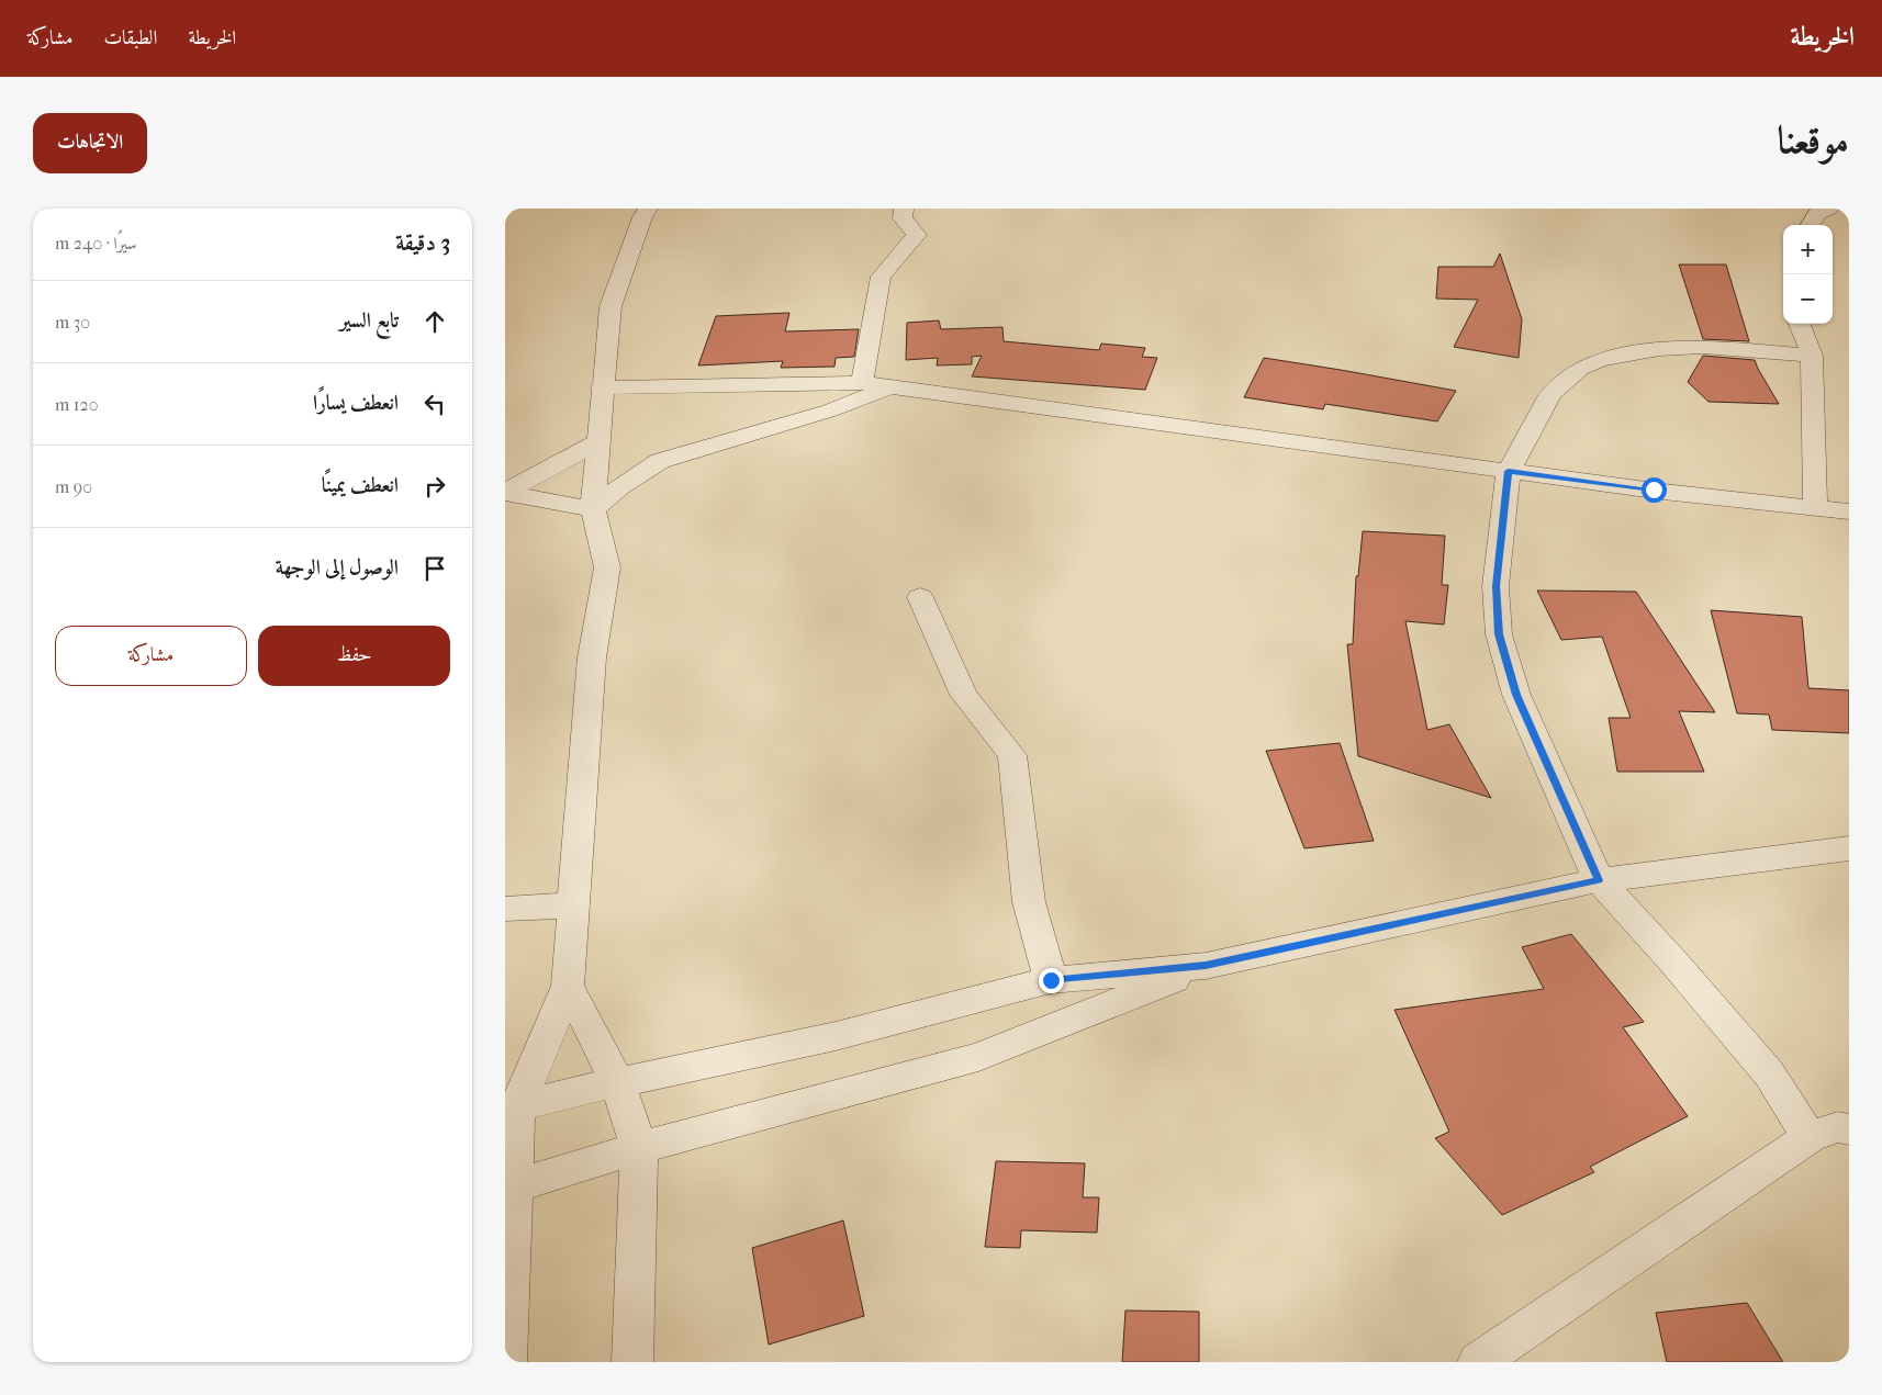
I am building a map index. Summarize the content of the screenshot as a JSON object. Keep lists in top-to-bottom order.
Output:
{
  "page": {
    "header": "الخريطة",
    "nav": ["الخريطة", "الطبقات", "مشاركة"],
    "title": "موقعنا",
    "buttons": [
      "الاتجاهات",
      ["حفظ", "مشاركة"]
    ],
    "heading": ["3 دقيقة", "سيرًا · 240 m"],
    "map_buttons": ["+", "−"],
    "list": [
      ["تابع السير", "30 m"],
      ["انعطف يسارًا", "120 m"],
      ["انعطف يمينًا", "90 m"],
      "الوصول إلى الوجهة"
    ]
  }
}
